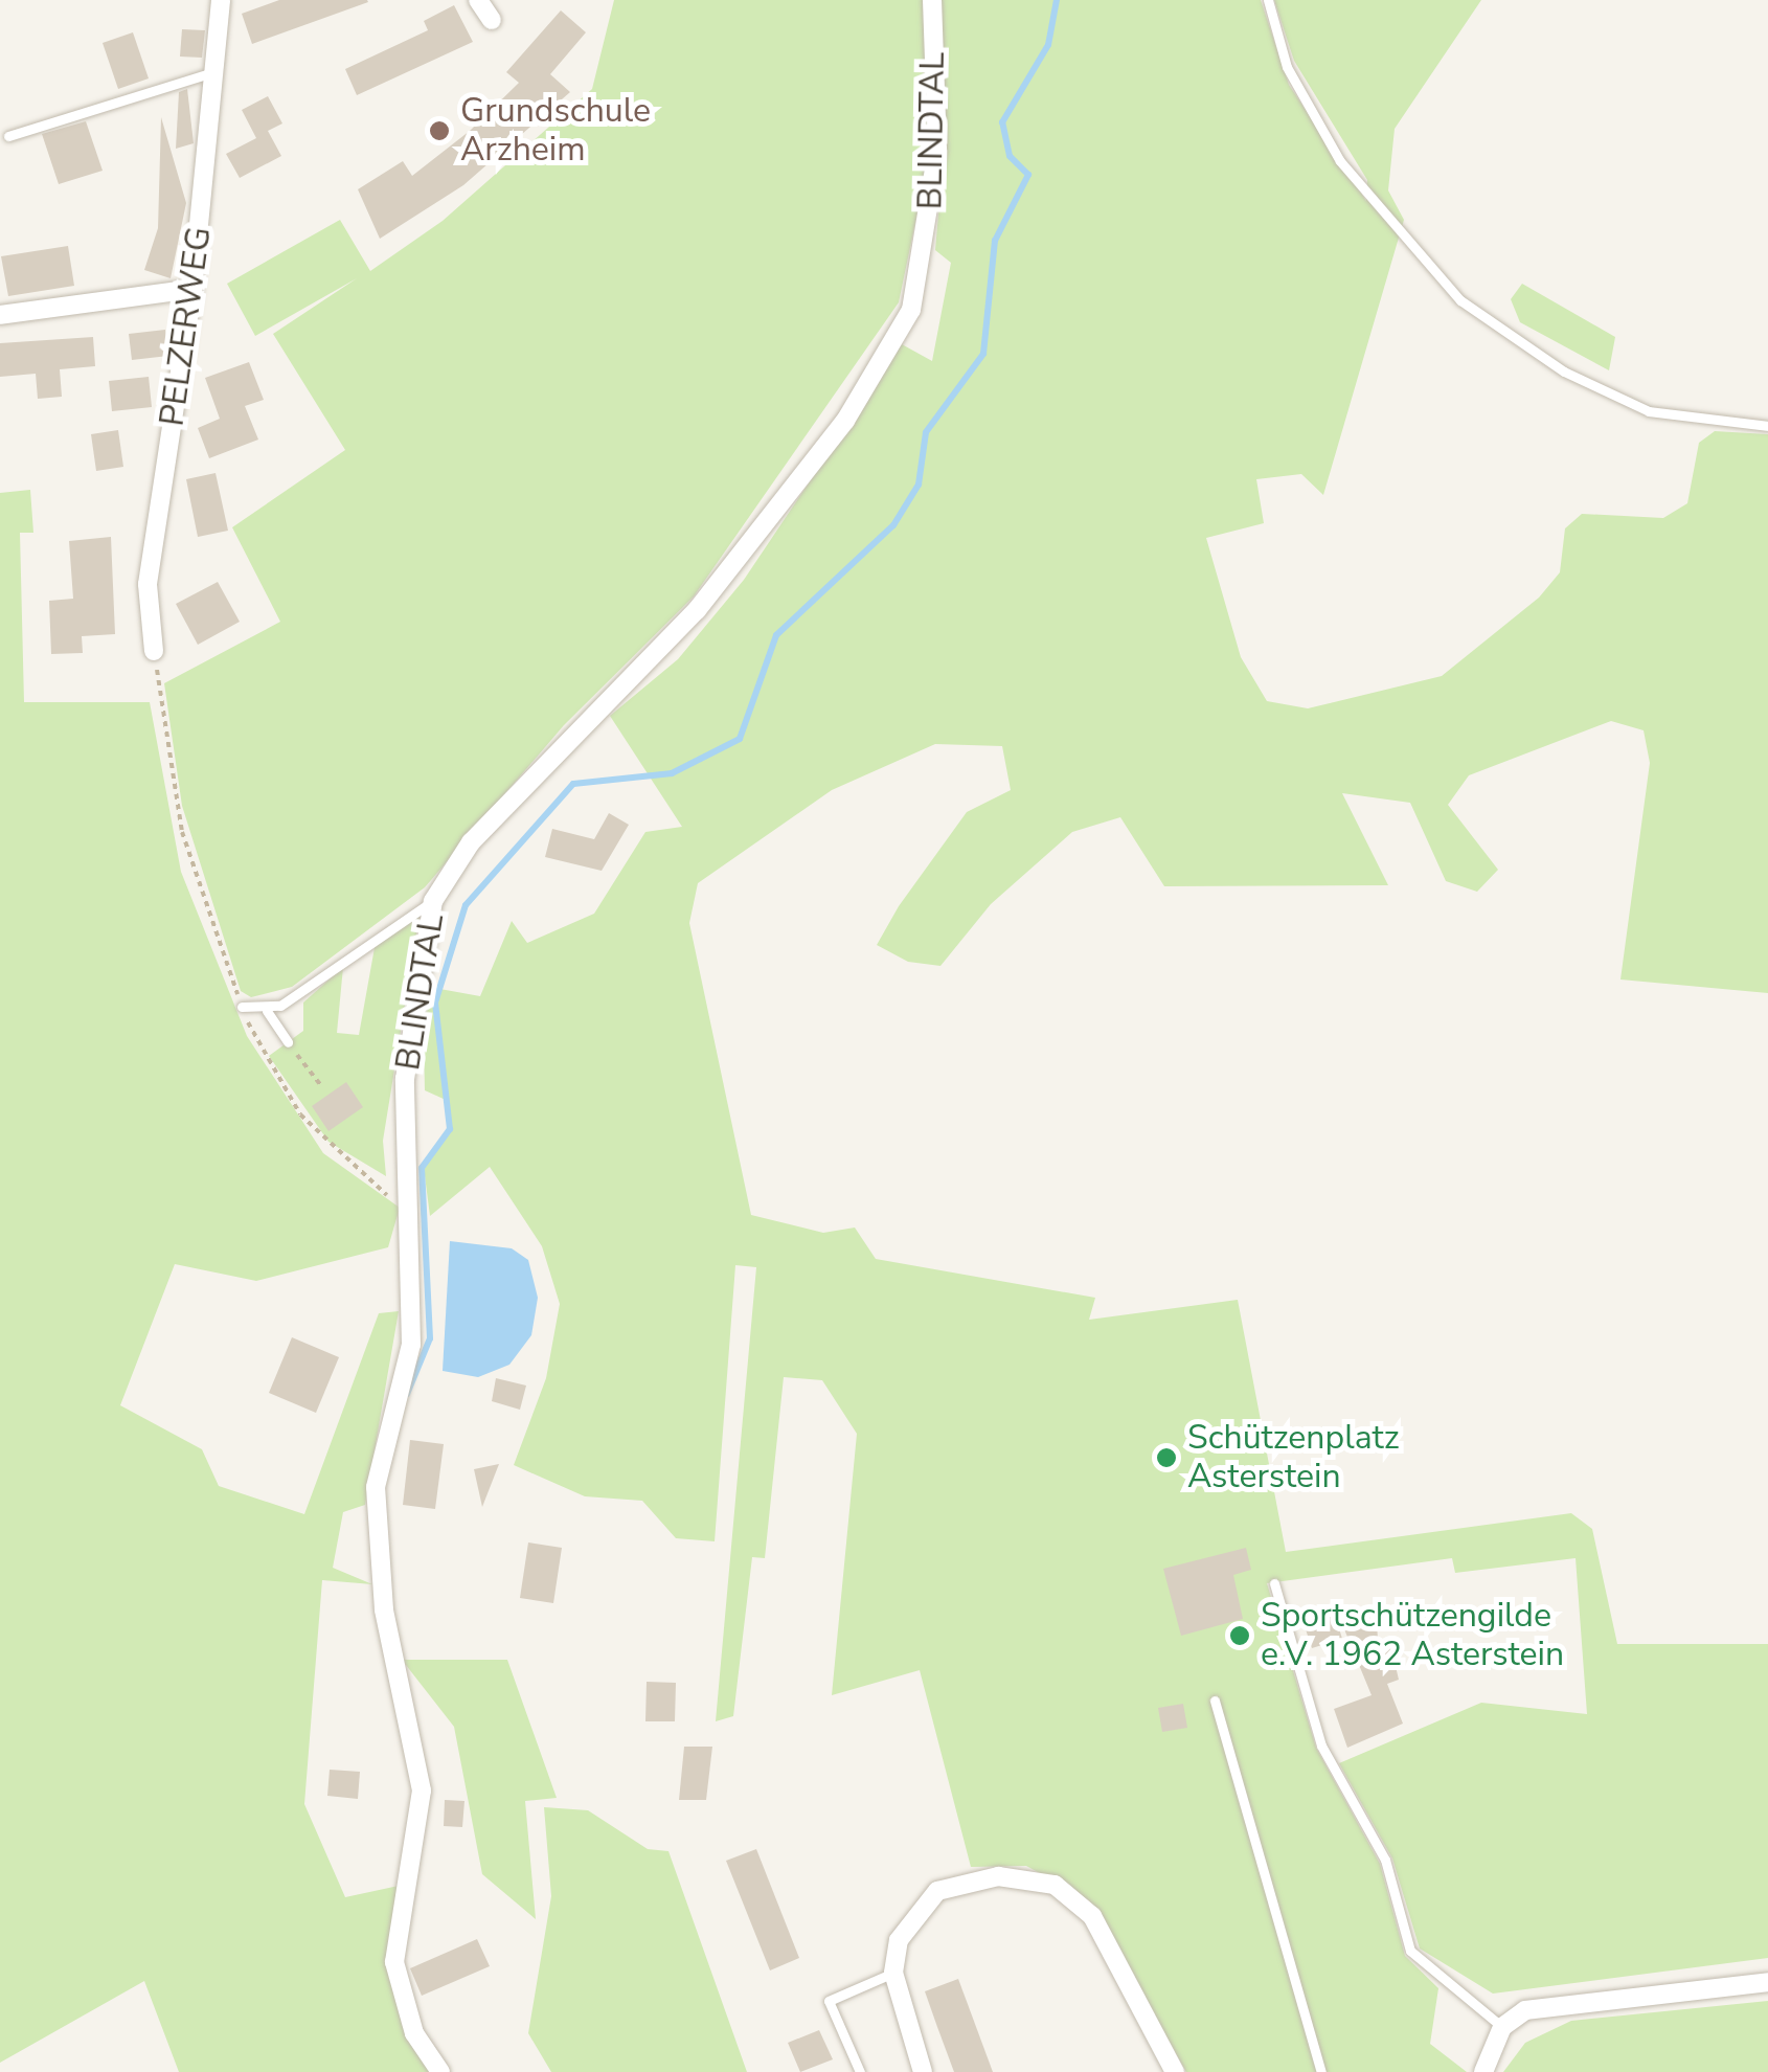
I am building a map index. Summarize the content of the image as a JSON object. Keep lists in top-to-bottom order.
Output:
{
  "streets": {
    "street": ["BLINDTAL", "PELZERWEG"]
  },
  "places": ["Grundschule Arzheim", "Schützenplatz Asterstein", "Sportschützengilde e.V. 1962 Asterstein"]
}
